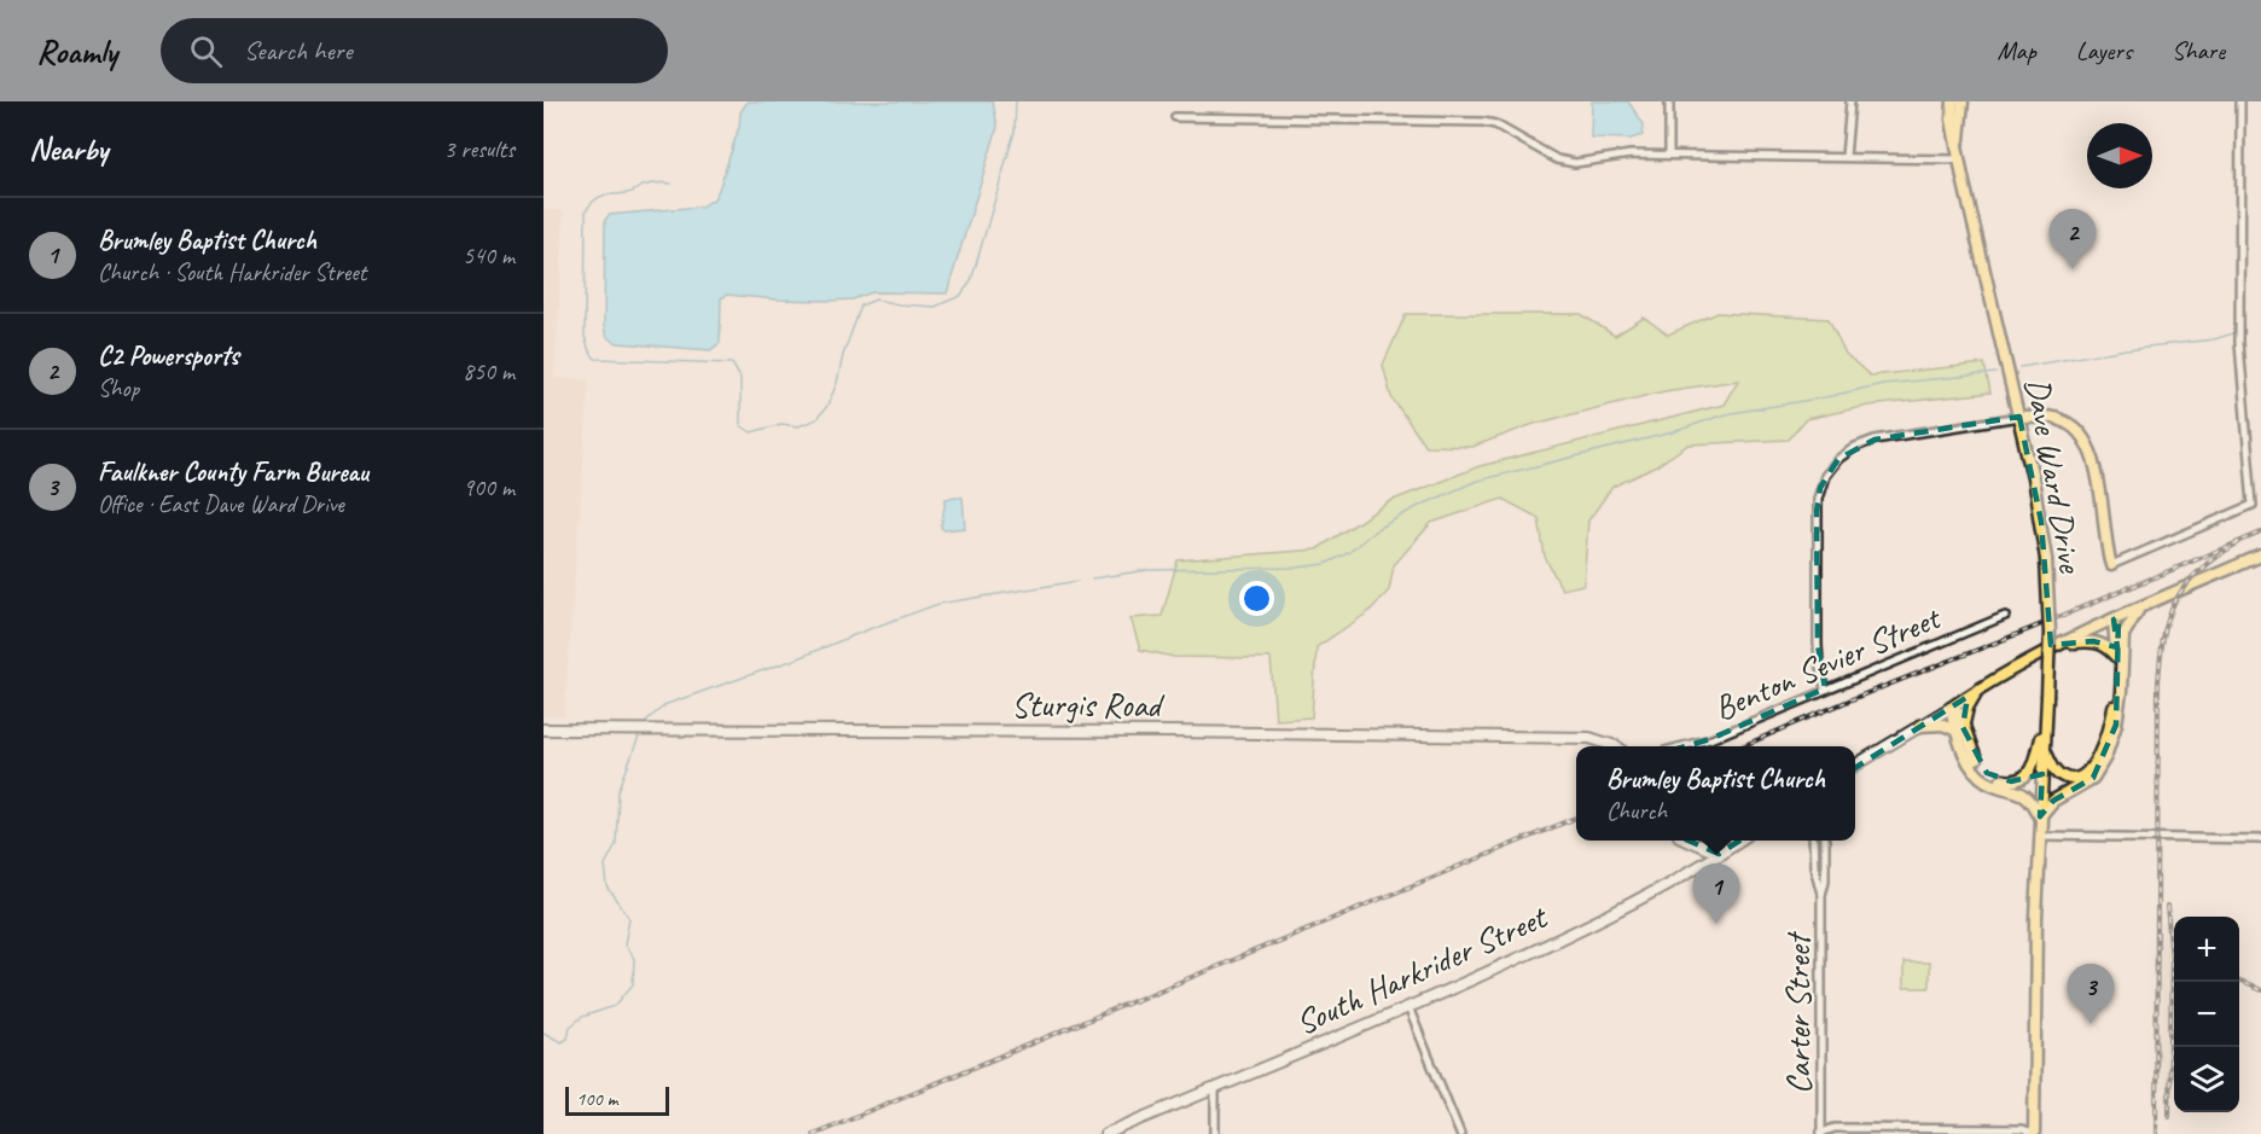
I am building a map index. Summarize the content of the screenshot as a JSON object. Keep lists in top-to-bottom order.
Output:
{
  "streets": {
    "main road": ["Dave Ward Drive"],
    "street": [
      "Benton Sevier Street",
      "Sturgis Road",
      "South Harkrider Street",
      "Carter Street"
    ]
  },
  "scale_bar": "100 m",
  "north": "right",
  "page": {
    "header": "Roamly",
    "search": "Search here",
    "nav": ["Map", "Layers", "Share"],
    "heading": ["Nearby", "3 results"],
    "list": [
      {
        "mark": "1",
        "name": "Brumley Baptist Church",
        "note": "Church · South Harkrider Street",
        "value": "540 m"
      },
      {
        "mark": "2",
        "name": "C2 Powersports",
        "note": "Shop",
        "value": "850 m"
      },
      {
        "mark": "3",
        "name": "Faulkner County Farm Bureau",
        "note": "Office · East Dave Ward Drive",
        "value": "900 m"
      }
    ],
    "pins": ["2", "1", "3"],
    "popup": ["Brumley Baptist Church", "Church"],
    "map_buttons": ["+", "−"],
    "scale": "100 m"
  }
}
